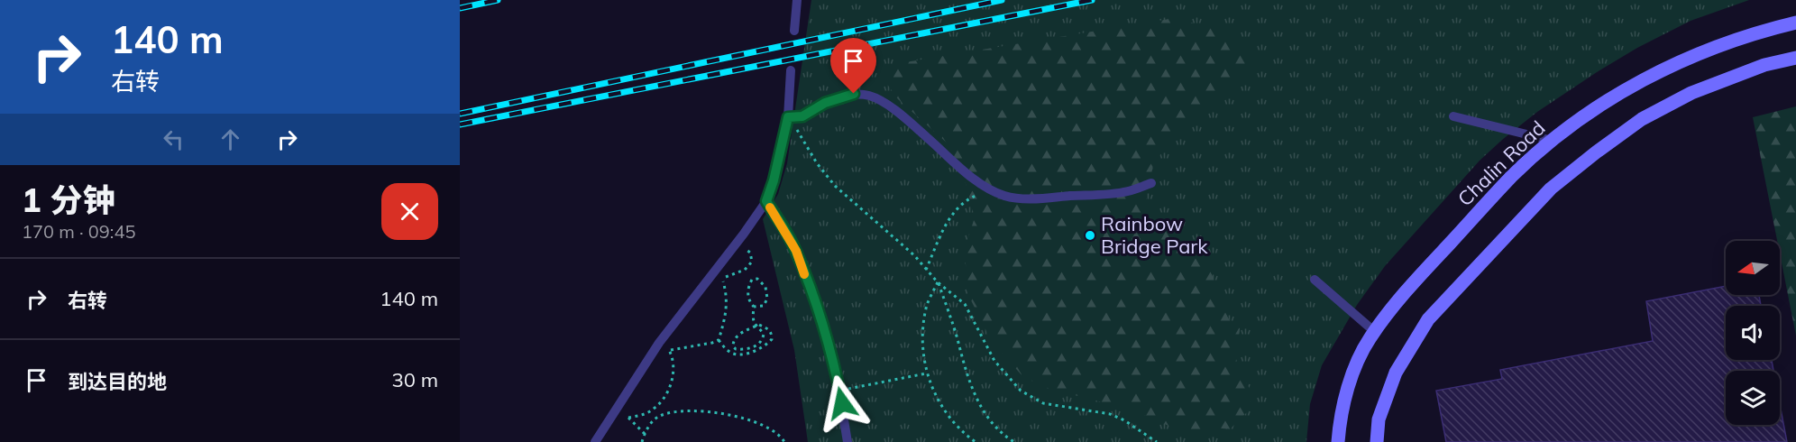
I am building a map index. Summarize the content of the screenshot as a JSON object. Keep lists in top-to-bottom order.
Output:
{
  "streets": {
    "street": ["Chalin Road"]
  },
  "places": ["Rainbow Bridge Park"],
  "north": "left",
  "page": {
    "turn": ["140 m", "右转"],
    "heading": ["1 分钟", "170 m · 09:45"],
    "list": [
      {
        "name": "右转",
        "value": "140 m"
      },
      {
        "name": "到达目的地",
        "value": "30 m"
      }
    ]
  }
}
